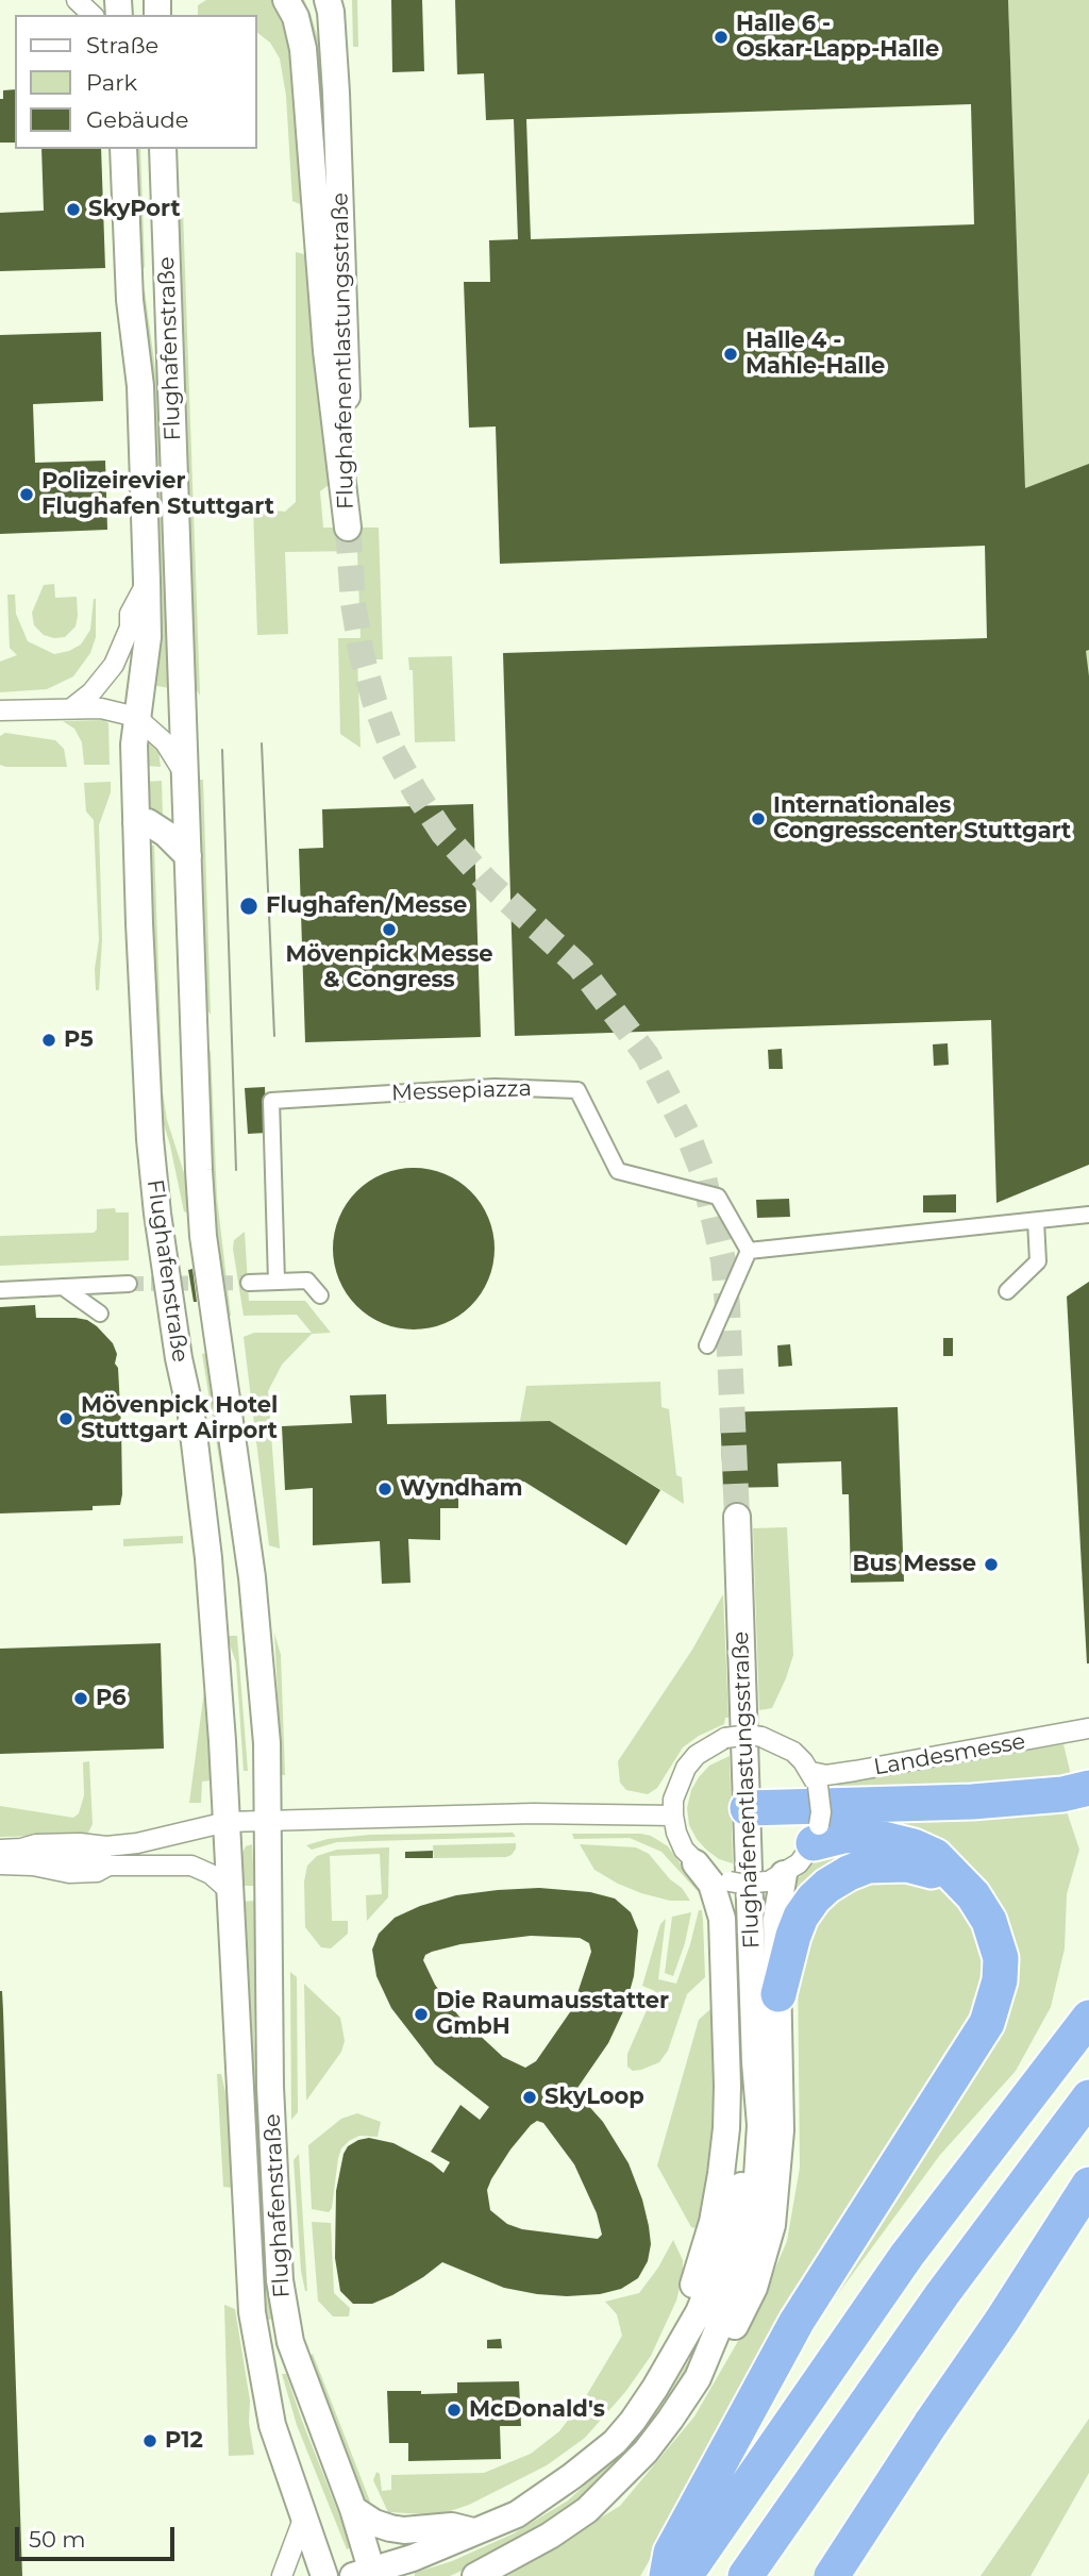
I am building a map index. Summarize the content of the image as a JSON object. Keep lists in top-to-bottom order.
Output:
{
  "streets": {
    "main road": ["Flughafenstraße", "Flughafenentlastungsstraße"],
    "street": ["Messepiazza", "Landesmesse"]
  },
  "crossings": [
    ["Flughafenstraße", "Flughafenentlastungsstraße"]
  ],
  "places": [
    "Halle 6 - Oskar-Lapp-Halle",
    "SkyPort",
    "Halle 4 - Mahle-Halle",
    "Polizeirevier Flughafen Stuttgart",
    "Internationales Congresscenter Stuttgart",
    "Flughafen/Messe",
    "Mövenpick Messe & Congress",
    "P5",
    "Mövenpick Hotel Stuttgart Airport",
    "Wyndham",
    "Bus Messe",
    "P6",
    "Die Raumausstatter GmbH",
    "SkyLoop",
    "McDonald's",
    "P12"
  ],
  "legend": ["Straße", "Park", "Gebäude"],
  "scale_bar": "50 m"
}
